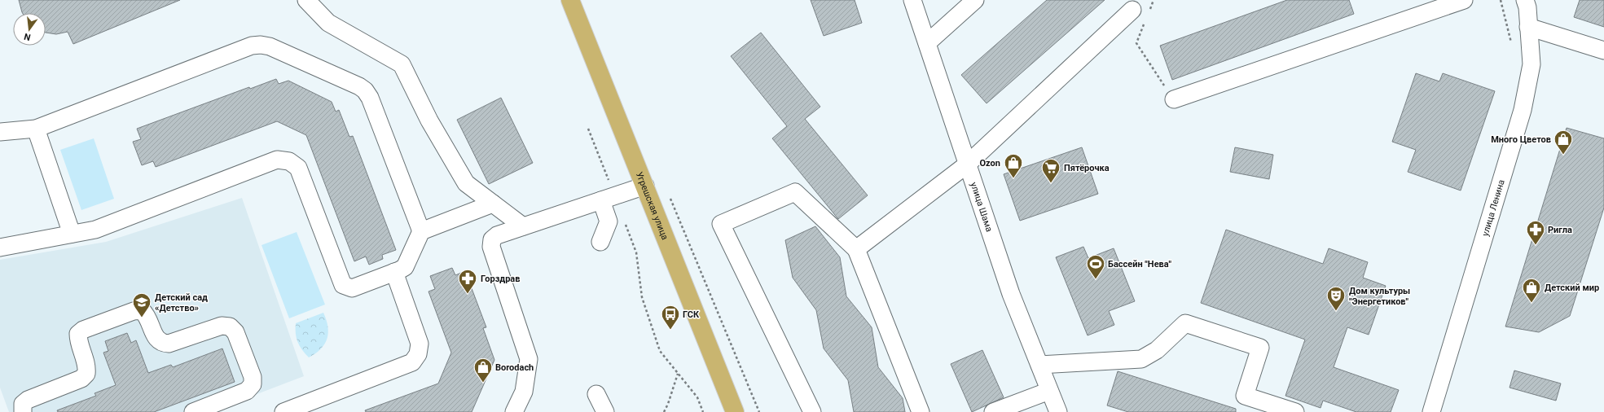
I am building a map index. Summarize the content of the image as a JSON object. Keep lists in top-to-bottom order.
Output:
{
  "streets": {
    "main road": ["Угрешская улица"],
    "street": ["улица Шама", "улица Ленина"]
  },
  "places": {
    "shop": [
      "Много Цветов",
      "Ozon",
      "Детский мир",
      "Borodach"
    ],
    "supermarket": ["Пятёрочка"],
    "pharmacy": ["Ригла", "Горздрав"],
    "sports": ["Бассейн \"Нева\""],
    "theatre": ["Дом культуры \"Энергетиков\""],
    "school or university": ["Детский сад «Детство»"],
    "bus stop": ["ГСК"]
  },
  "north": "bottom"
}
